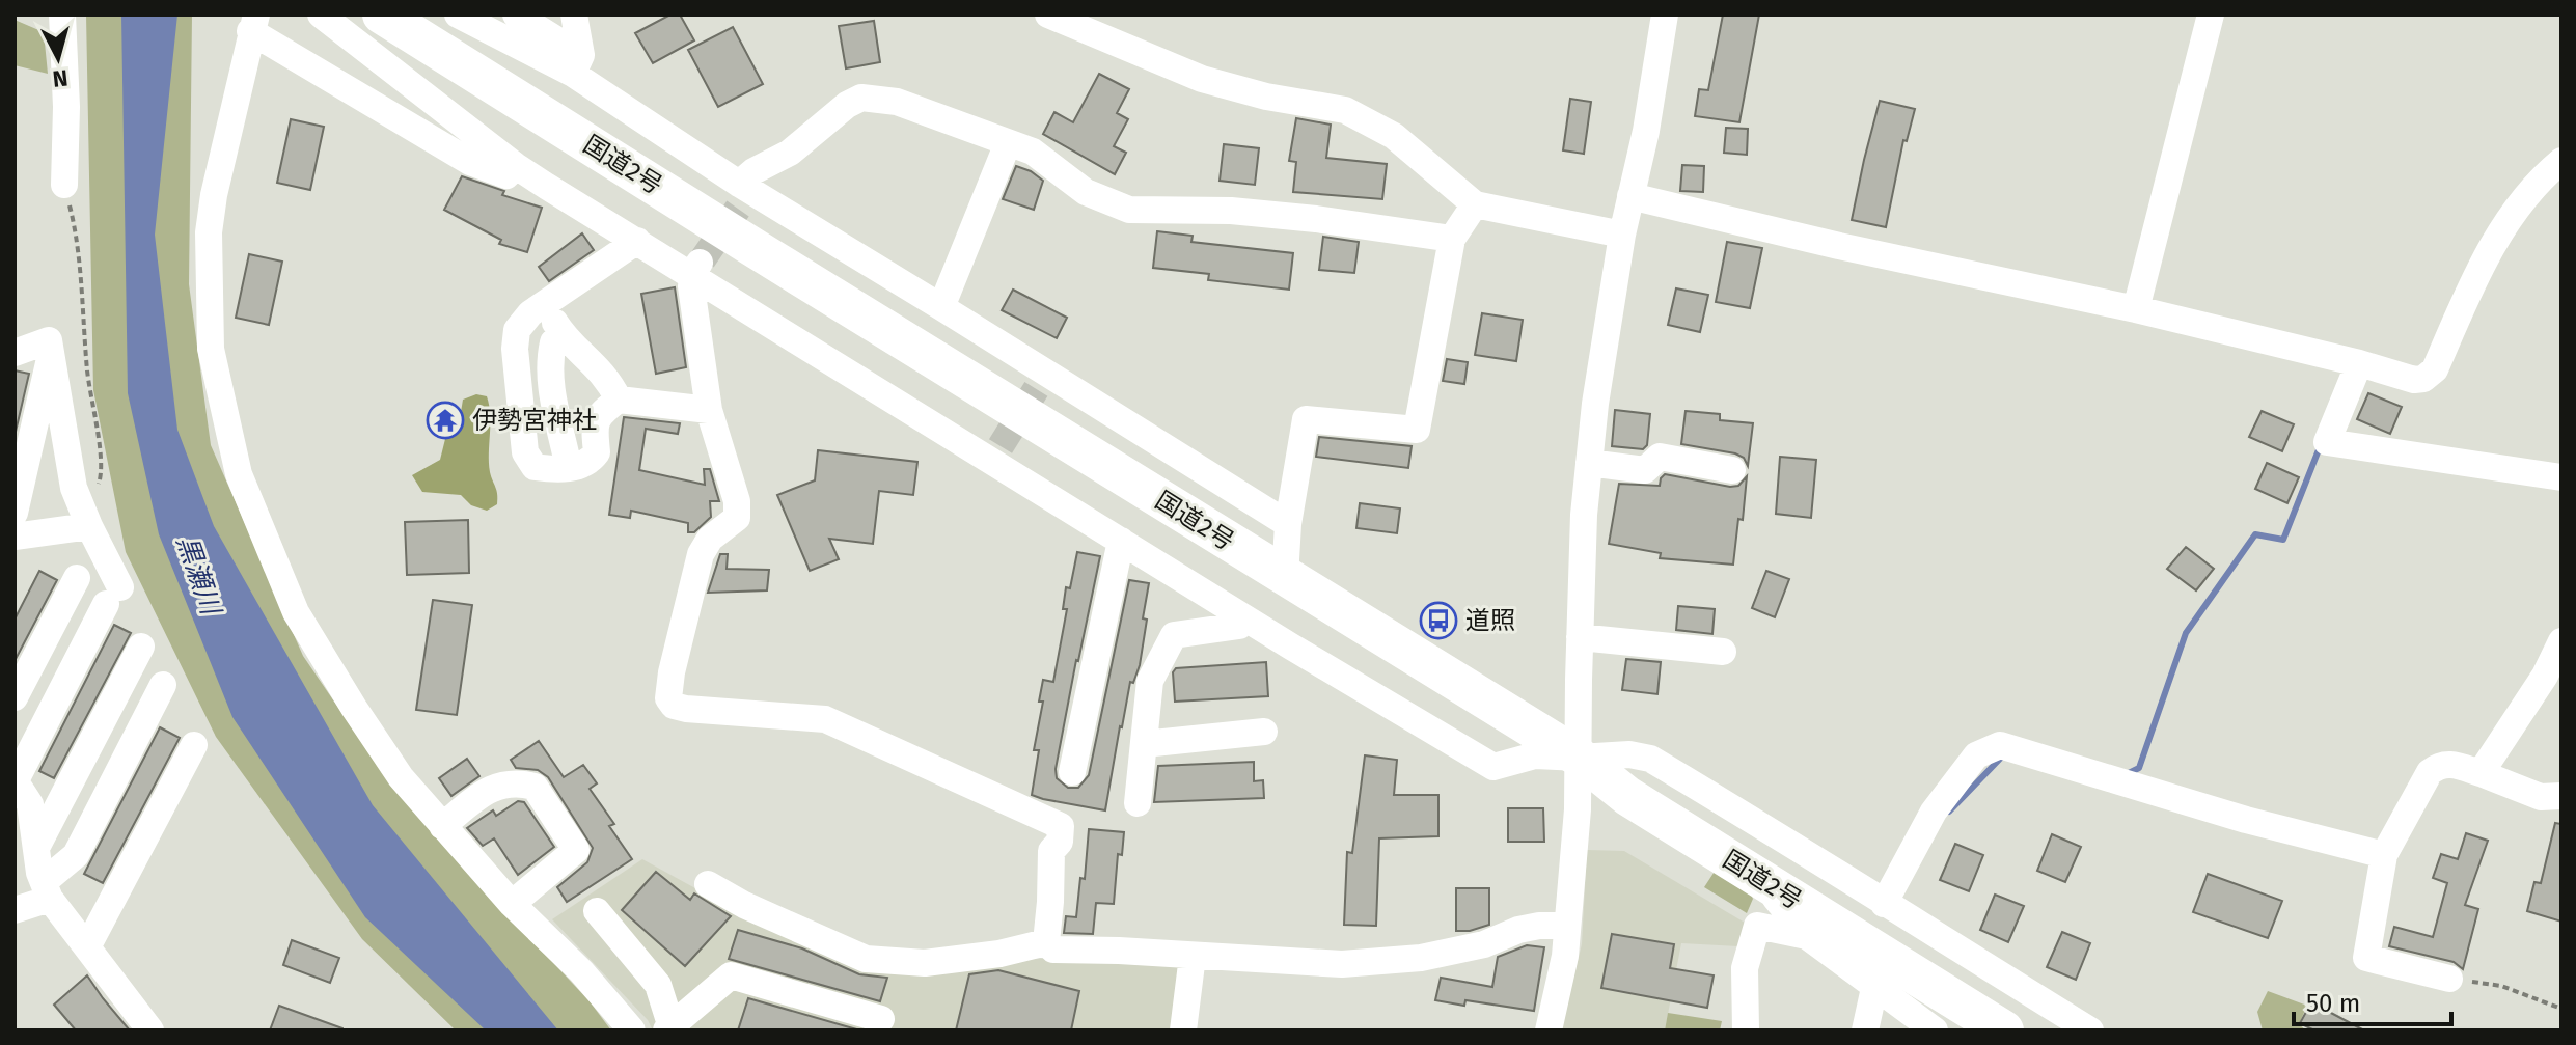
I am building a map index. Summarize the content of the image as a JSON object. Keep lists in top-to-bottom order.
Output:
{
  "streets": {
    "highway": ["国道2号"]
  },
  "water": ["黒瀬川"],
  "places": {
    "temple": ["伊勢宮神社"],
    "bus stop": ["道照"]
  },
  "scale_bar": "50 m",
  "north": "bottom"
}
